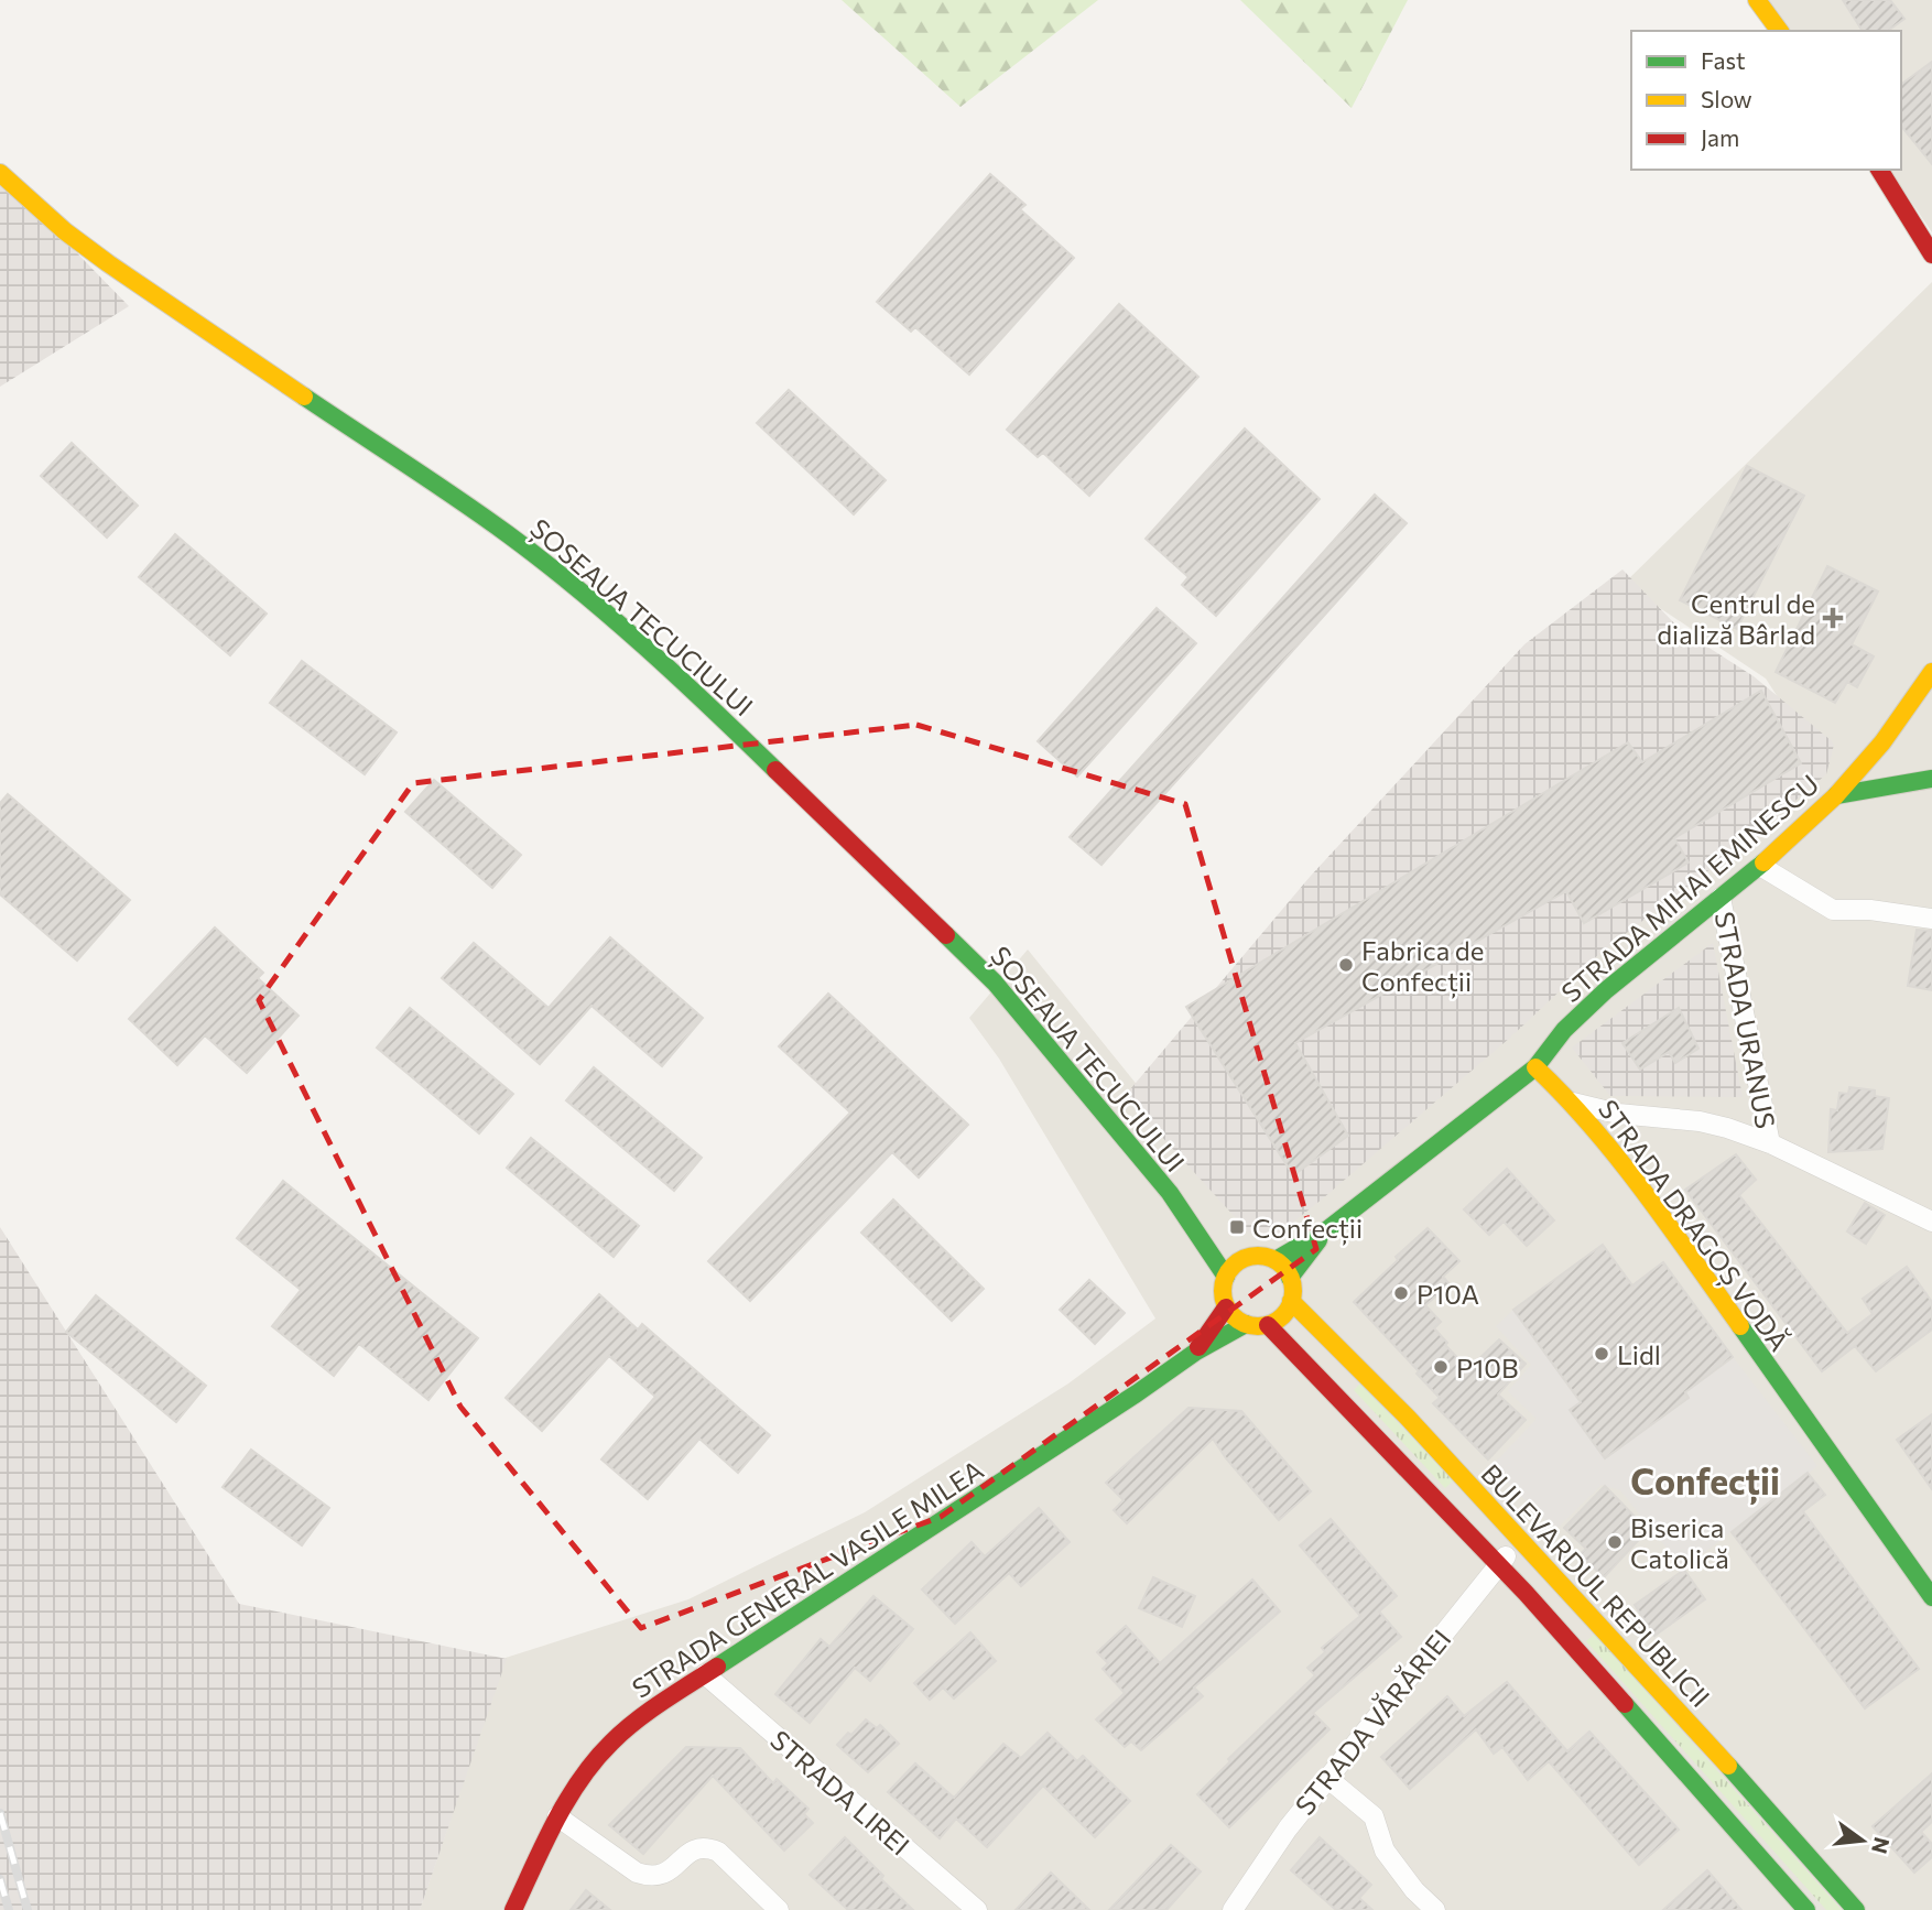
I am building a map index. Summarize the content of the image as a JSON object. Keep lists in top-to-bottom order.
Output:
{
  "streets": {
    "main road": [
      "ȘOSEAUA TECUCIULUI",
      "STRADA MIHAI EMINESCU",
      "STRADA DRAGOȘ VODĂ",
      "STRADA GENERAL VASILE MILEA",
      "BULEVARDUL REPUBLICII"
    ],
    "street": ["STRADA URANUS", "STRADA VĂRĂRIEI", "STRADA LIREI"]
  },
  "crossings": [
    ["ȘOSEAUA TECUCIULUI", "STRADA GENERAL VASILE MILEA"],
    ["ȘOSEAUA TECUCIULUI", "BULEVARDUL REPUBLICII"],
    ["STRADA MIHAI EMINESCU", "STRADA URANUS"],
    ["STRADA MIHAI EMINESCU", "STRADA DRAGOȘ VODĂ"],
    ["STRADA GENERAL VASILE MILEA", "BULEVARDUL REPUBLICII"],
    ["STRADA GENERAL VASILE MILEA", "STRADA LIREI"],
    ["BULEVARDUL REPUBLICII", "STRADA VĂRĂRIEI"]
  ],
  "districts": ["Confecții"],
  "places": {
    "health": ["Centrul de dializă Bârlad"],
    "other": [
      "Fabrica de Confecții",
      "P10A",
      "Lidl",
      "P10B",
      "Biserica Catolică"
    ],
    "transit": ["Confecții"]
  },
  "legend": ["Fast", "Slow", "Jam"],
  "north": "right"
}
